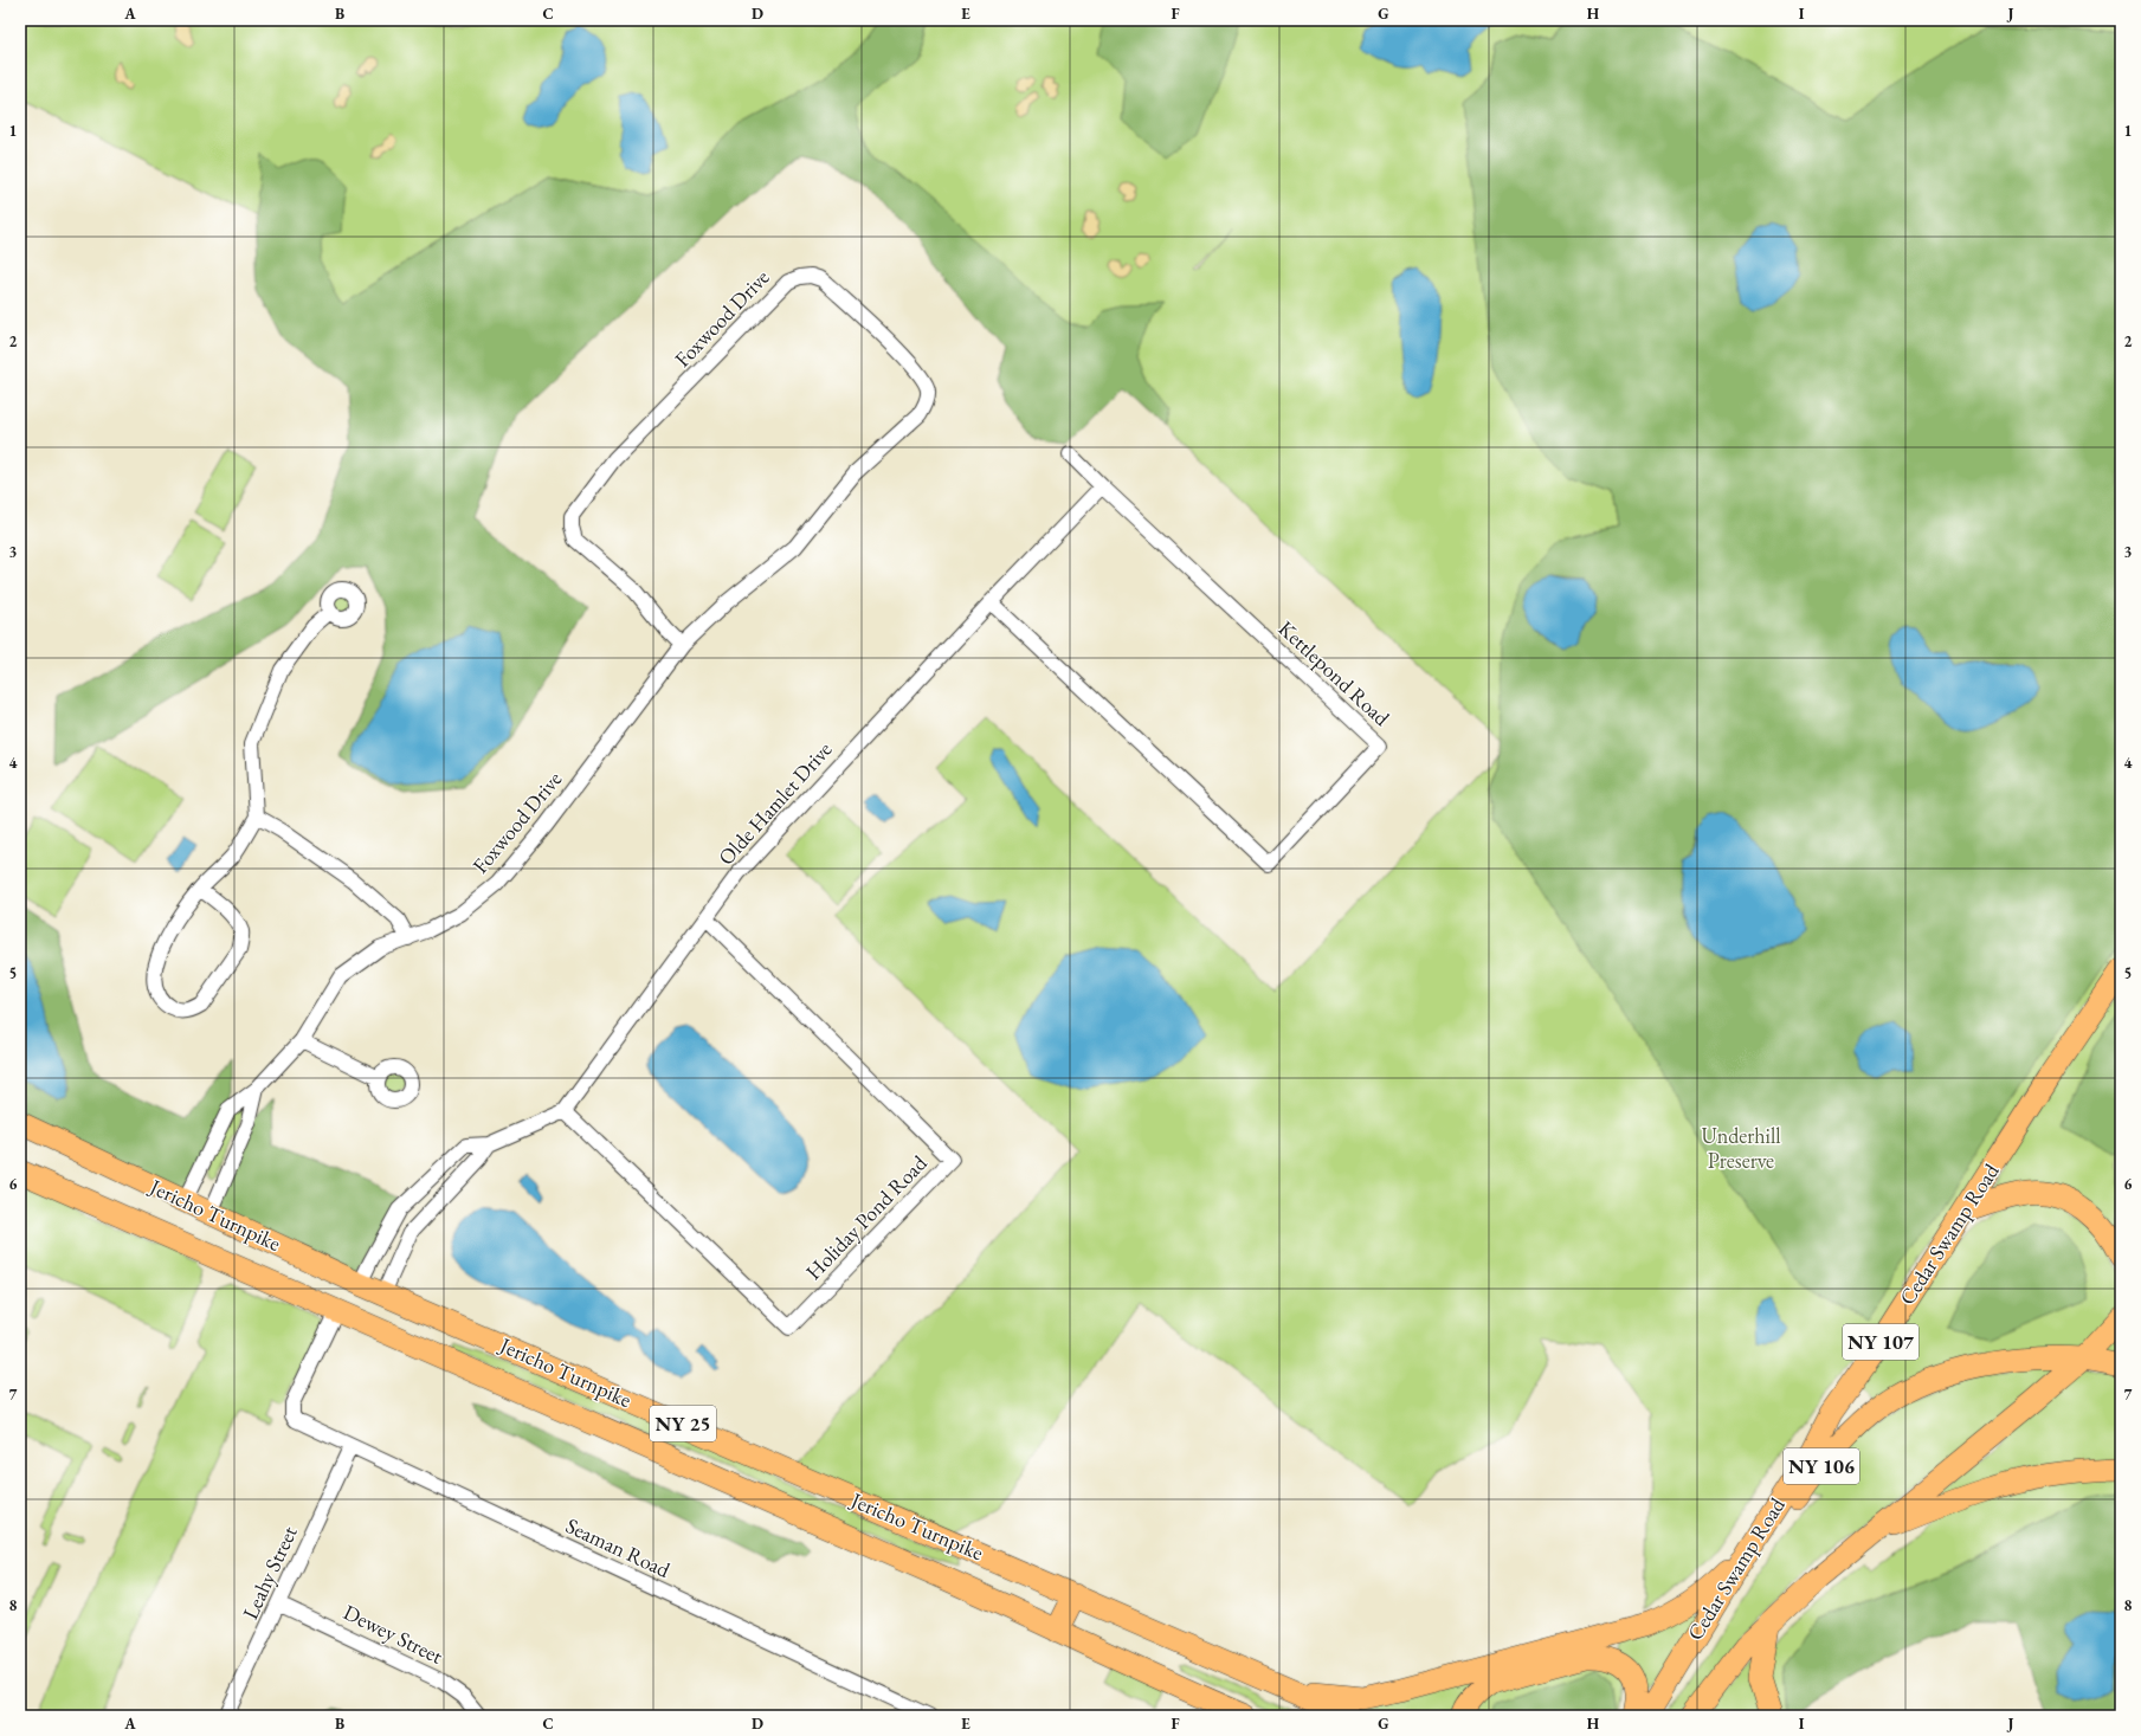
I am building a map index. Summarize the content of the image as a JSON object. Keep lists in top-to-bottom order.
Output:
{
  "streets": {
    "main road": [
      "Jericho Turnpike",
      "Cedar Swamp Road",
      "NY 107",
      "NY 25",
      "NY 106"
    ],
    "street": [
      "Foxwood Drive",
      "Kettlepond Road",
      "Olde Hamlet Drive",
      "Holiday Pond Road",
      "Seaman Road",
      "Leahy Street",
      "Dewey Street"
    ]
  },
  "crossings": [
    ["Foxwood Drive", "Jericho Turnpike"],
    ["Kettlepond Road", "Olde Hamlet Drive"],
    ["Olde Hamlet Drive", "Holiday Pond Road"],
    ["Jericho Turnpike", "Seaman Road"],
    ["Seaman Road", "Leahy Street"],
    ["Leahy Street", "Dewey Street"]
  ],
  "parks": ["Underhill Preserve"],
  "grid": {
    "columns": [
      "A",
      "B",
      "C",
      "D",
      "E",
      "F",
      "G",
      "H",
      "I",
      "J"
    ],
    "rows": [
      "1",
      "2",
      "3",
      "4",
      "5",
      "6",
      "7",
      "8"
    ]
  }
}
